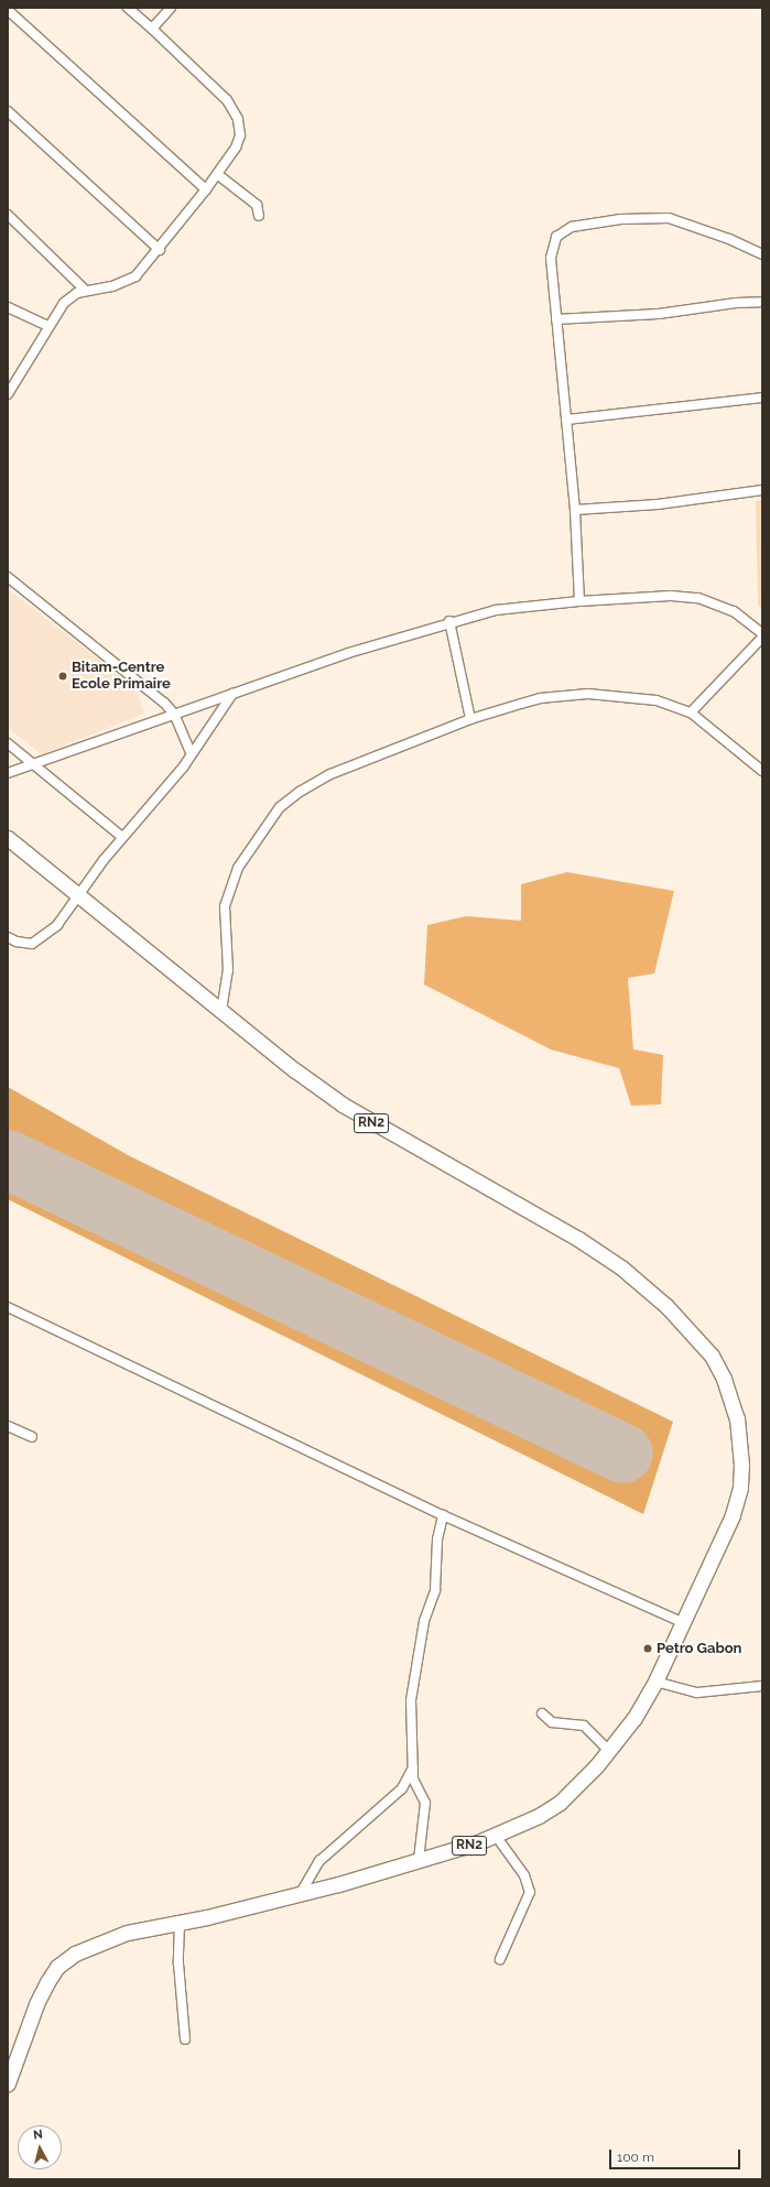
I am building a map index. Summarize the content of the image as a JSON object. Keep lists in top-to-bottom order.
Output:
{
  "streets": {
    "highway": ["RN2"]
  },
  "places": ["Bitam-Centre Ecole Primaire", "Petro Gabon"],
  "scale_bar": "100 m",
  "north": "top"
}
